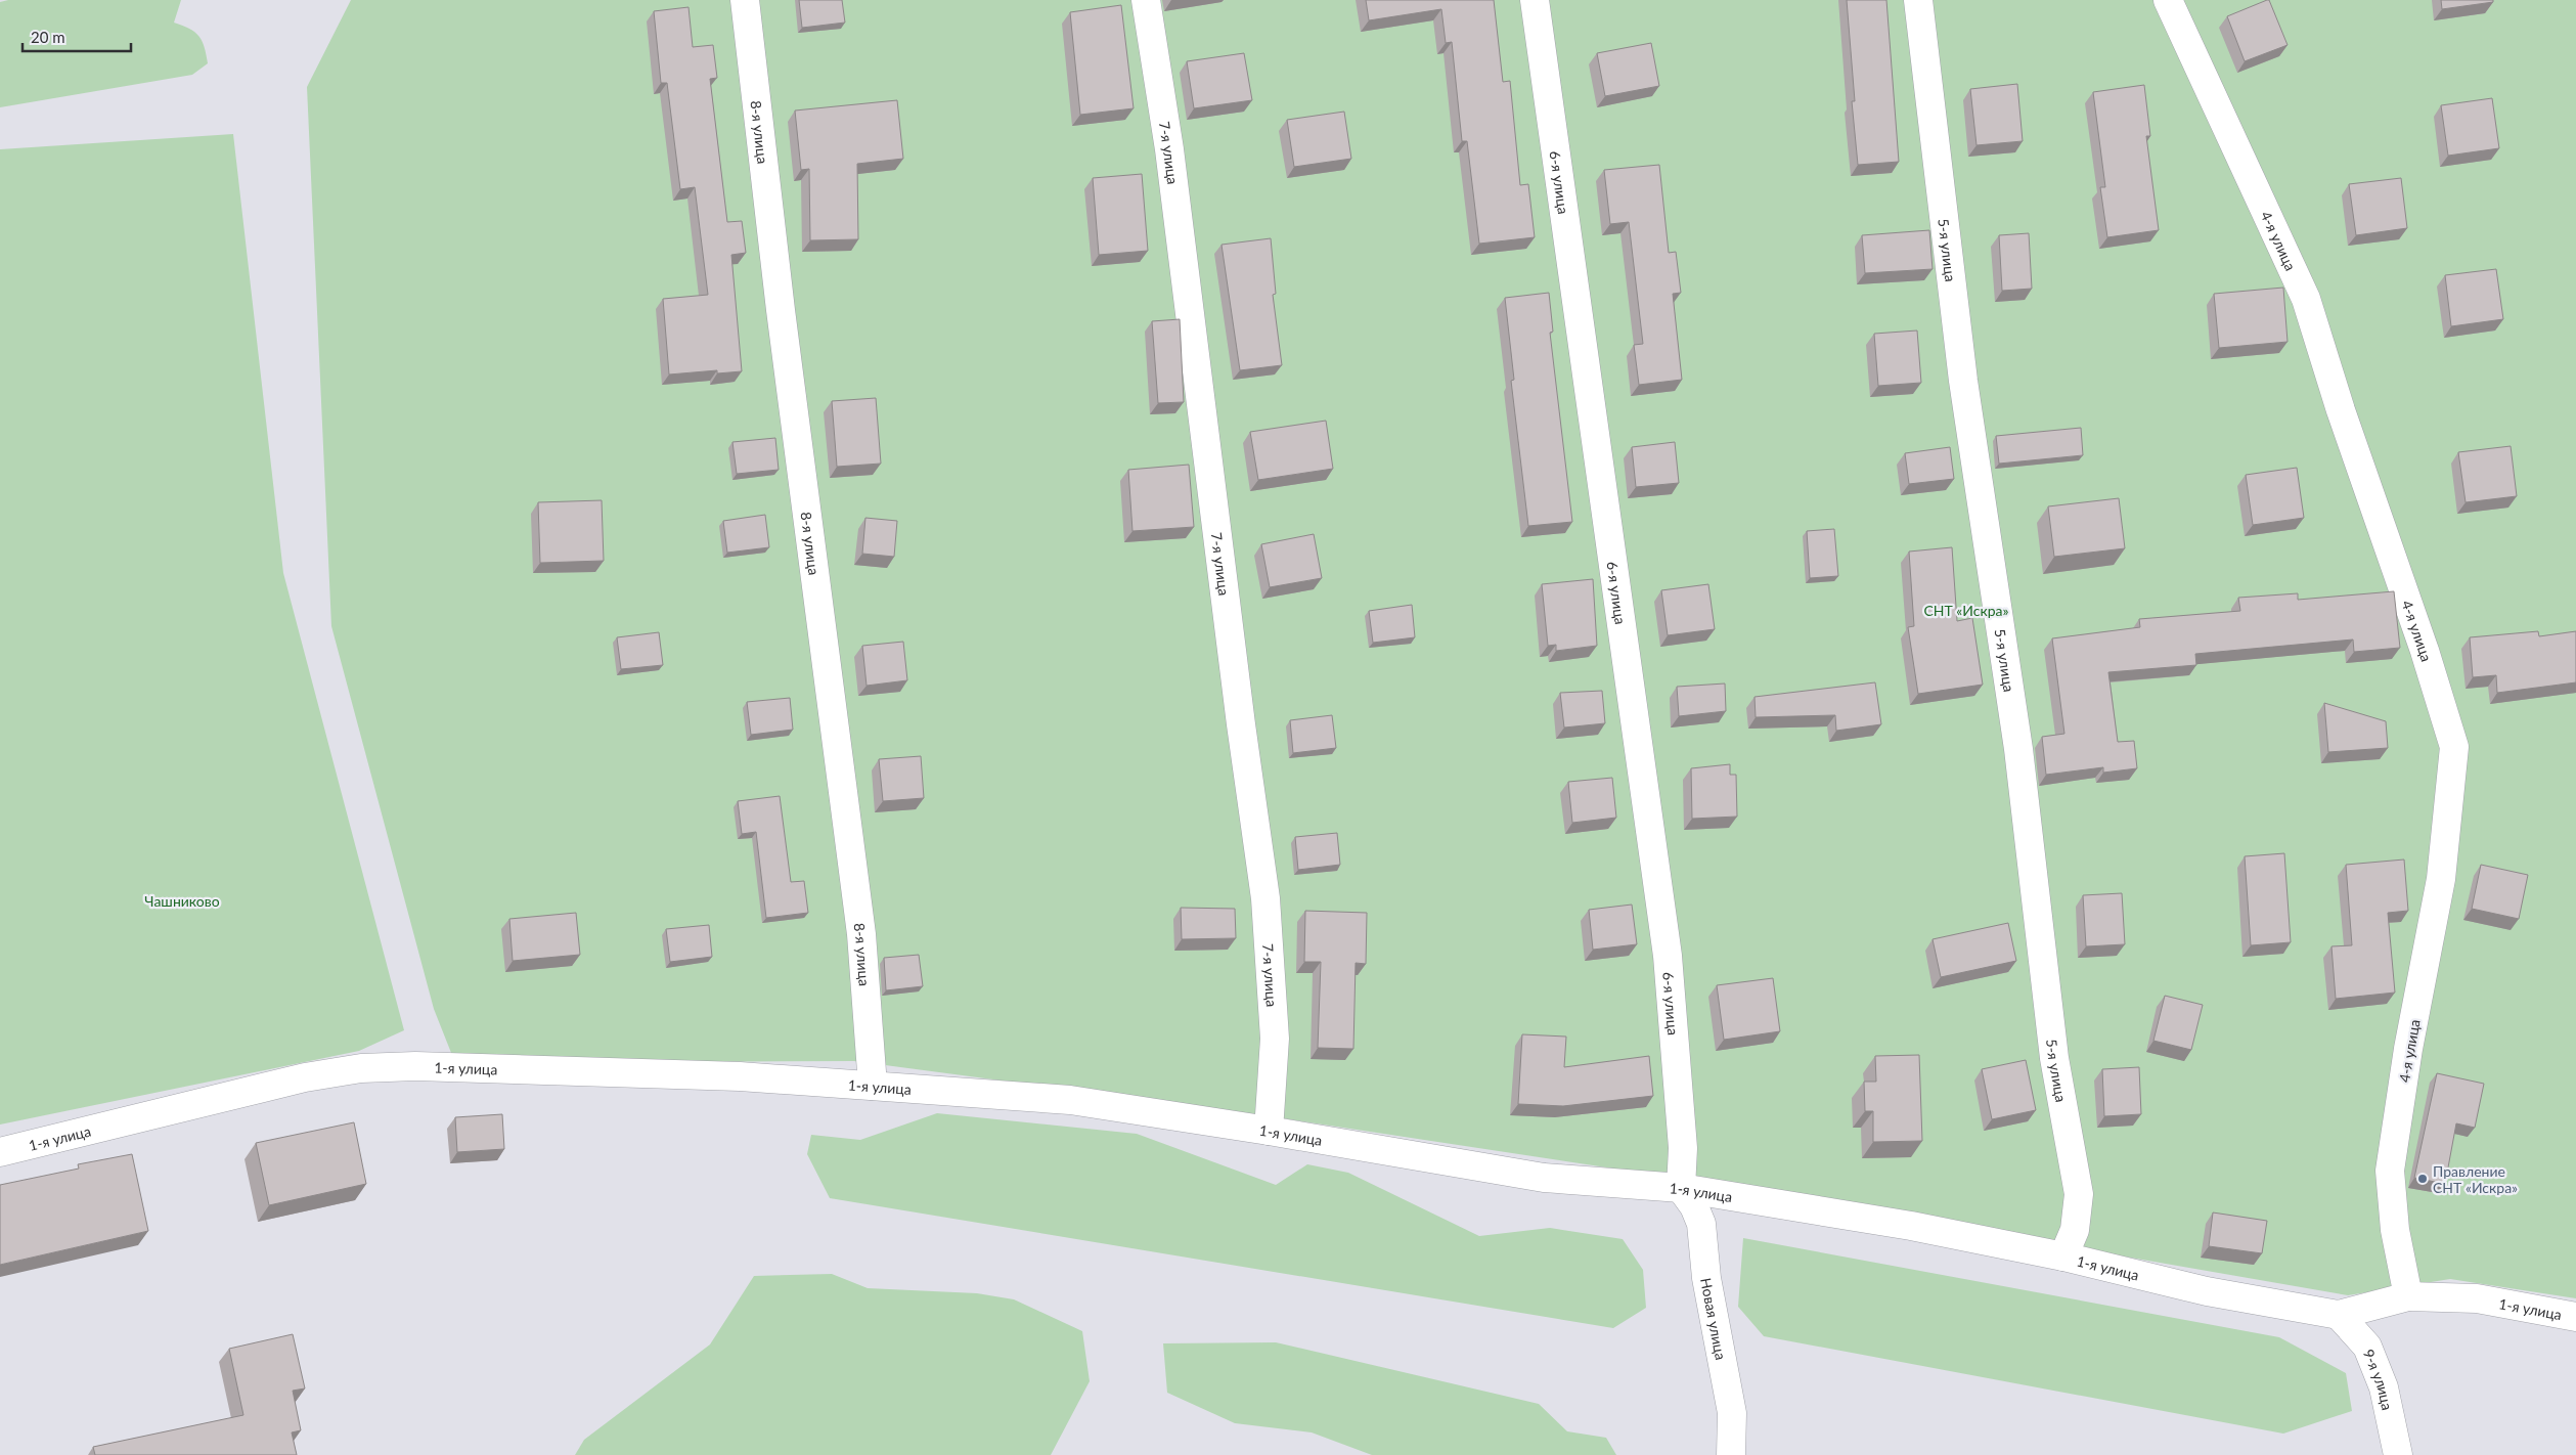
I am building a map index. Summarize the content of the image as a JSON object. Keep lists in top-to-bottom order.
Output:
{
  "streets": {
    "street": [
      "8-я улица",
      "7-я улица",
      "6-я улица",
      "4-я улица",
      "5-я улица",
      "1-я улица",
      "Новая улица",
      "9-я улица"
    ]
  },
  "crossings": [
    ["8-я улица", "1-я улица"],
    ["7-я улица", "1-я улица"],
    ["6-я улица", "1-я улица"],
    ["6-я улица", "Новая улица"],
    ["4-я улица", "1-я улица"],
    ["5-я улица", "1-я улица"],
    ["1-я улица", "Новая улица"],
    ["1-я улица", "9-я улица"]
  ],
  "parks": ["СНТ «Искра»", "Чашниково"],
  "places": ["Правление СНТ «Искра»"],
  "scale_bar": "20 m"
}
